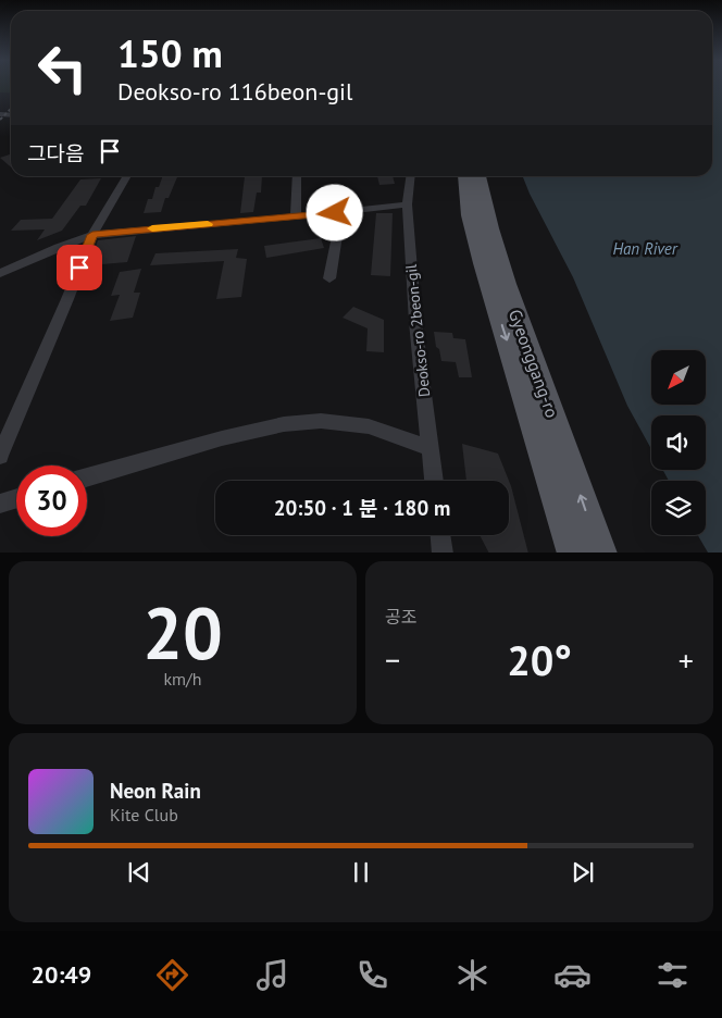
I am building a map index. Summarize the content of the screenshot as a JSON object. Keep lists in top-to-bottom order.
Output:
{
  "streets": {
    "main road": ["Gyeonggang-ro"],
    "street": ["Deokso-ro 2beon-gil"]
  },
  "water": ["Han River"],
  "north": "bottom left",
  "page": {
    "turn": ["150 m", "Deokso-ro 116beon-gil"],
    "then": "그다음",
    "limit": "30",
    "trip": "20:50 · 1 분 · 180 m",
    "tile": [
      ["20", "km/h"],
      "공조"
    ],
    "heat": ["−", "20°", "+"],
    "song": ["Neon Rain", "Kite Club"],
    "tabs": "20:49"
  }
}
